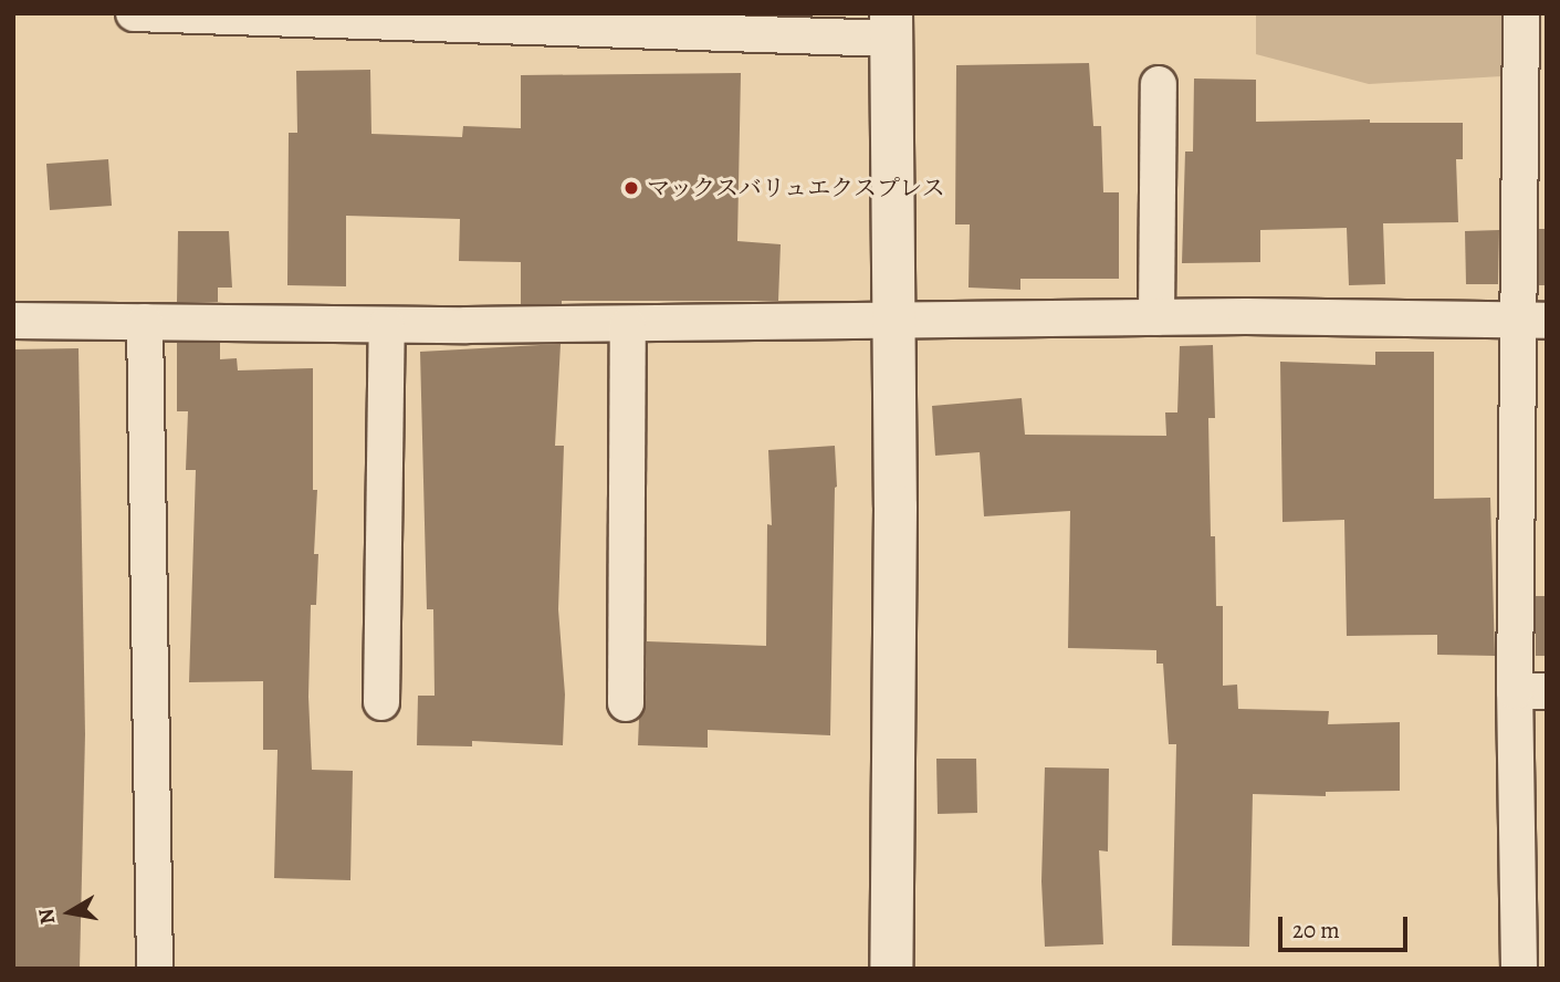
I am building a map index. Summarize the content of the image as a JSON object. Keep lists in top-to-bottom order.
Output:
{
  "places": ["マックスバリュエクスプレス"],
  "scale_bar": "20 m",
  "north": "left"
}
